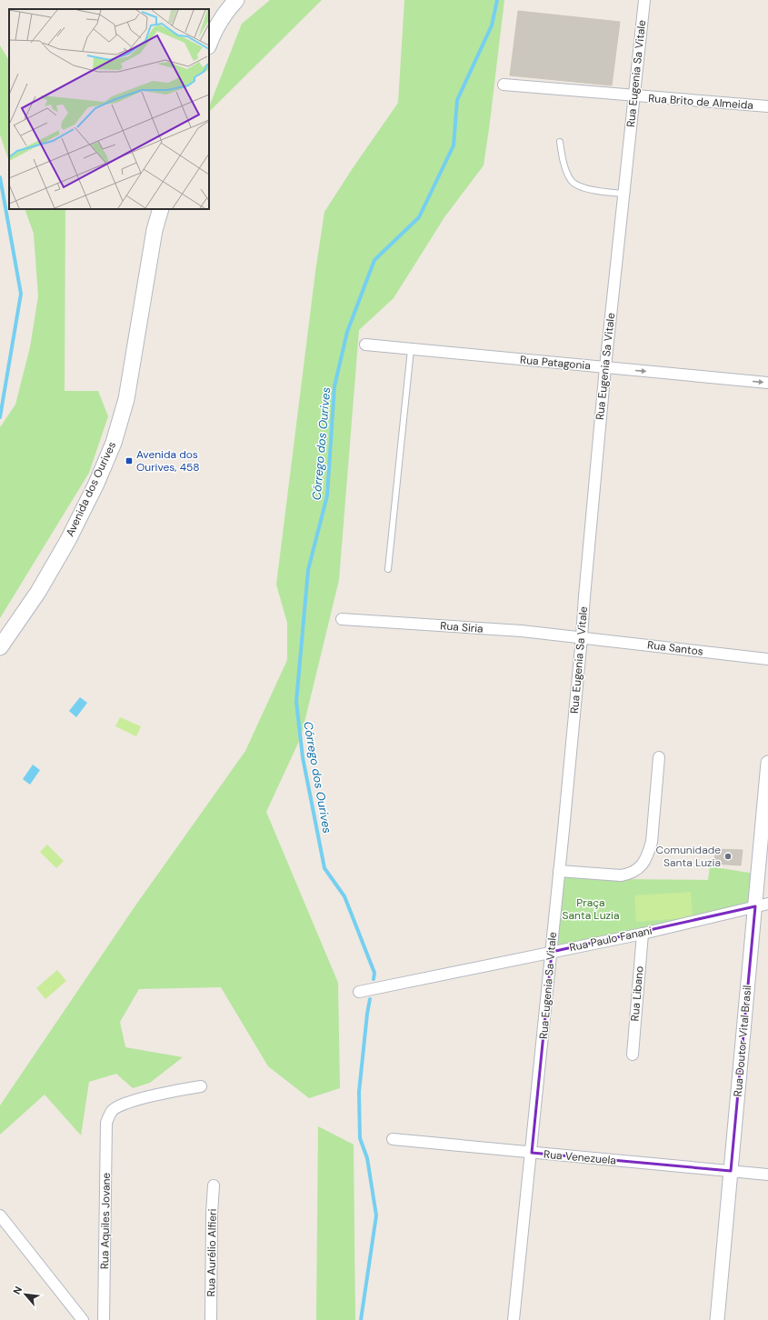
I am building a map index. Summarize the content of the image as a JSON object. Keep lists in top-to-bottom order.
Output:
{
  "streets": {
    "main road": ["Avenida dos Ourives"],
    "street": [
      "Rua Eugenia Sa Vitale",
      "Rua Brito de Almeida",
      "Rua Patagonia",
      "Rua Siria",
      "Rua Santos",
      "Rua Paulo Fanani",
      "Rua Libano",
      "Rua Doutor Vital Brasil",
      "Rua Venezuela",
      "Rua Aquiles Jovane",
      "Rua Aurélio Alfieri"
    ]
  },
  "crossings": [
    ["Rua Eugenia Sa Vitale", "Rua Brito de Almeida"],
    ["Rua Eugenia Sa Vitale", "Rua Patagonia"],
    ["Rua Eugenia Sa Vitale", "Rua Siria"],
    ["Rua Eugenia Sa Vitale", "Rua Santos"],
    ["Rua Eugenia Sa Vitale", "Rua Paulo Fanani"],
    ["Rua Eugenia Sa Vitale", "Rua Venezuela"],
    ["Rua Siria", "Rua Santos"],
    ["Rua Paulo Fanani", "Rua Libano"],
    ["Rua Paulo Fanani", "Rua Doutor Vital Brasil"],
    ["Rua Doutor Vital Brasil", "Rua Venezuela"]
  ],
  "one_way": ["Rua Patagonia"],
  "water": ["Córrego dos Ourives"],
  "parks": ["Praça Santa Luzia"],
  "places": {
    "transit": ["Avenida dos Ourives, 458"],
    "other": ["Comunidade Santa Luzia"]
  },
  "north": "top left"
}
